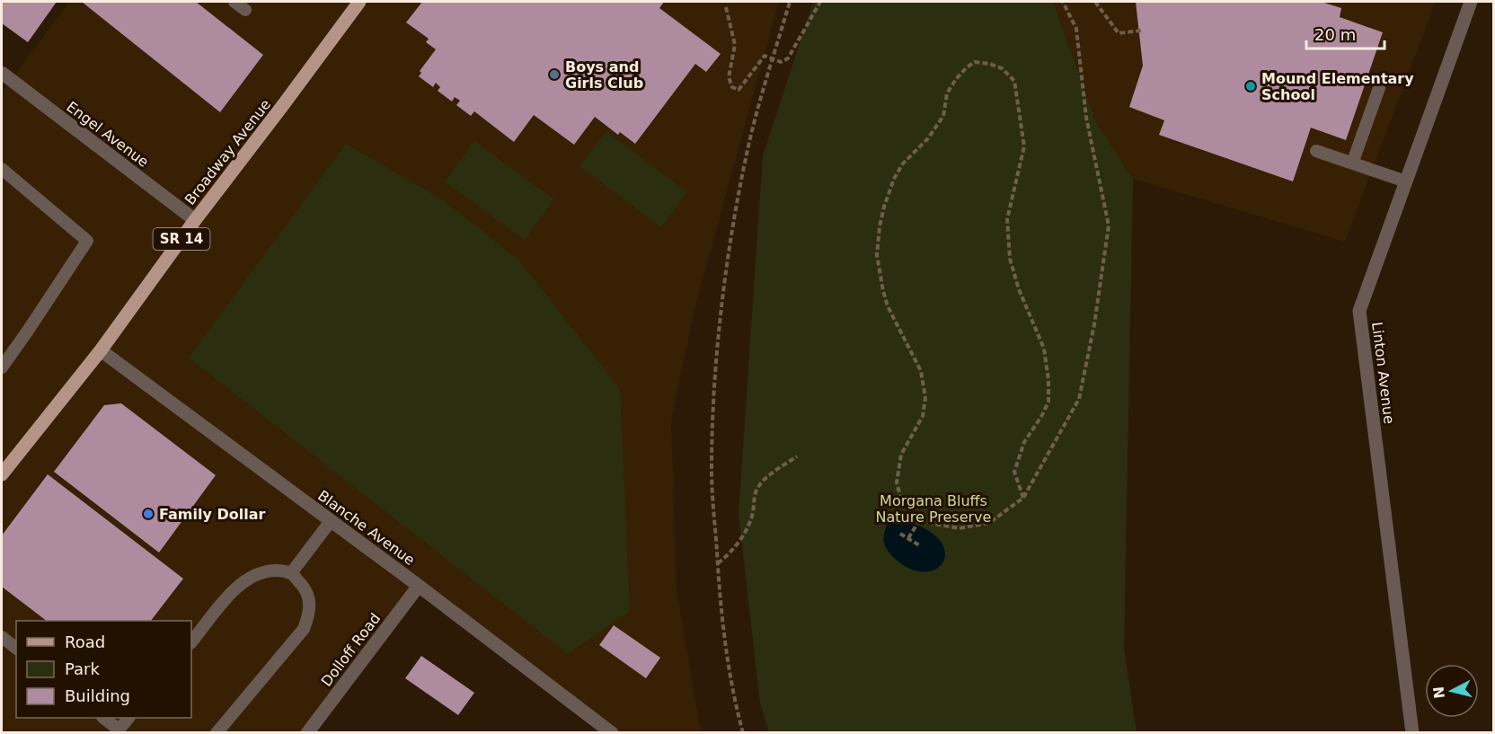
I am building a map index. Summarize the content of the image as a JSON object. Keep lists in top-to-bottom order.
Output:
{
  "streets": {
    "main road": ["Broadway Avenue", "SR 14"],
    "street": [
      "Engel Avenue",
      "Linton Avenue",
      "Blanche Avenue",
      "Dolloff Road"
    ]
  },
  "crossings": [
    ["Engel Avenue", "Broadway Avenue"],
    ["Broadway Avenue", "Blanche Avenue"],
    ["Blanche Avenue", "Dolloff Road"]
  ],
  "parks": ["Morgana Bluffs Nature Preserve"],
  "places": ["Boys and Girls Club", "Mound Elementary School", "Family Dollar"],
  "legend": ["Road", "Park", "Building"],
  "scale_bar": "20 m",
  "north": "left"
}
